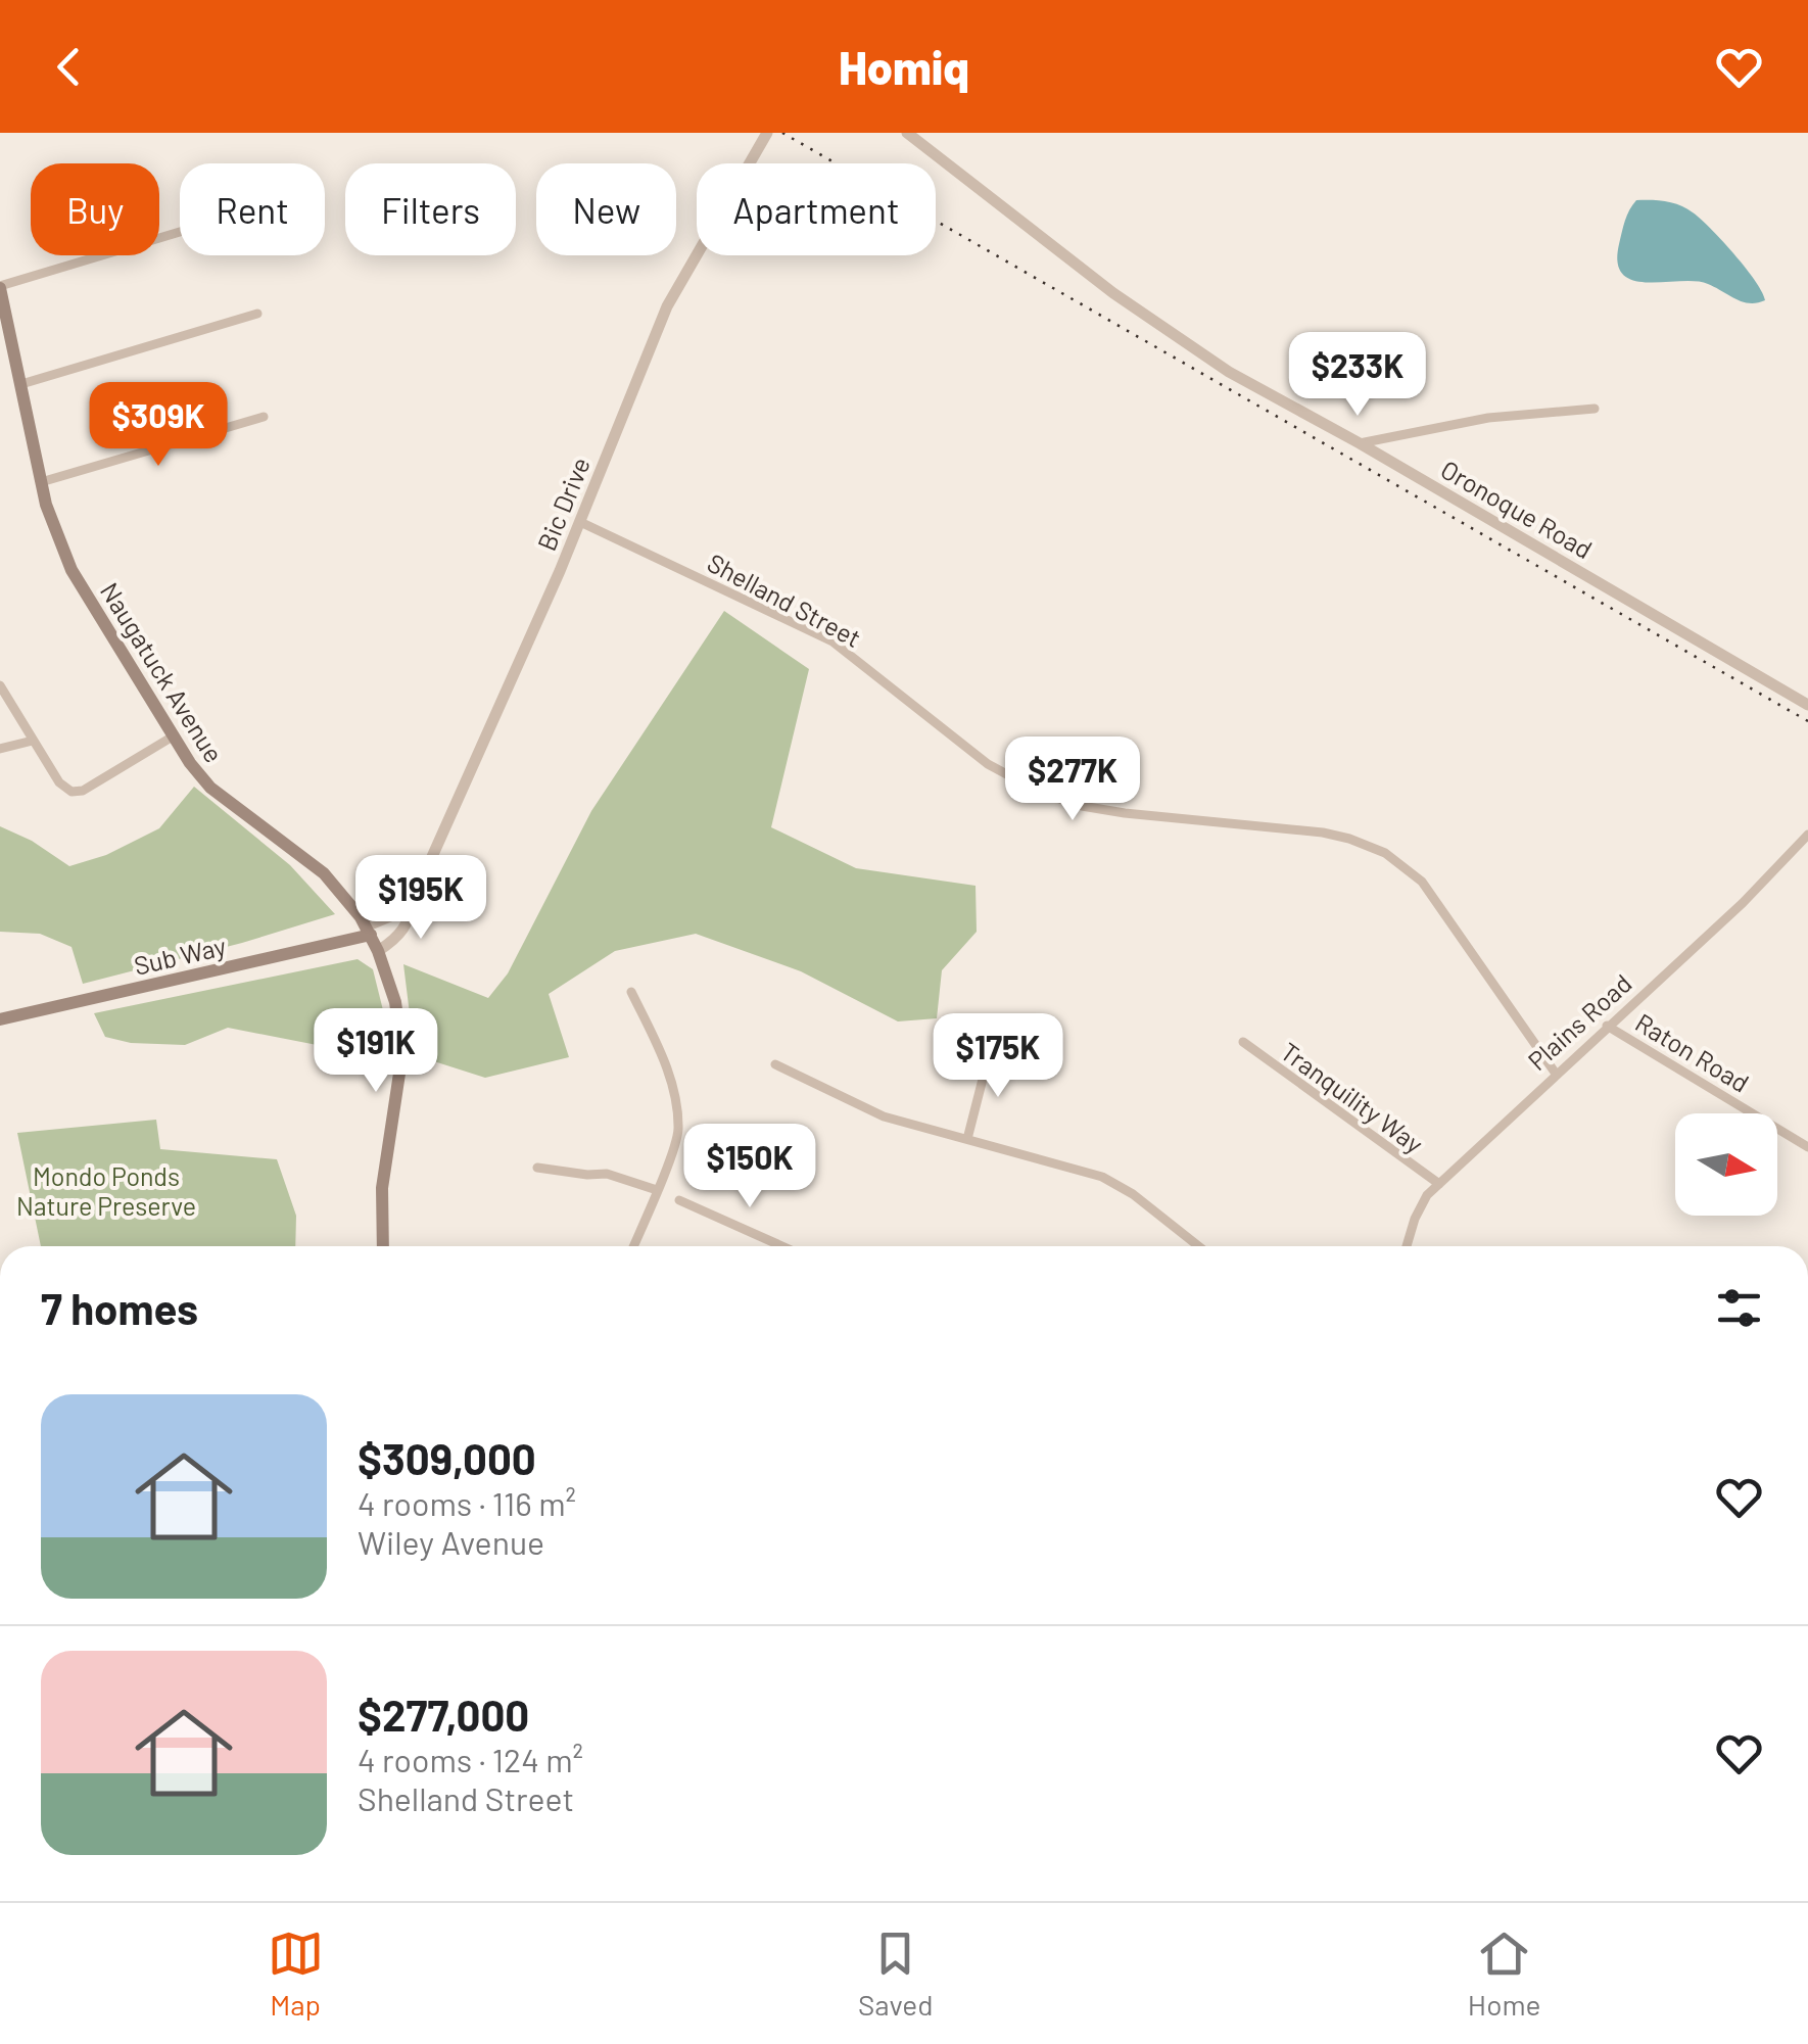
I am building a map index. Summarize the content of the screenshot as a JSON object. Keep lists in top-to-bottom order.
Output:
{
  "streets": {
    "main road": ["Naugatuck Avenue", "Sub Way"],
    "street": [
      "Bic Drive",
      "Oronoque Road",
      "Shelland Street",
      "Plains Road",
      "Raton Road",
      "Tranquility Way"
    ]
  },
  "crossings": [
    ["Bic Drive", "Shelland Street"],
    ["Bic Drive", "Naugatuck Avenue"],
    ["Shelland Street", "Plains Road"],
    ["Naugatuck Avenue", "Sub Way"],
    ["Plains Road", "Raton Road"],
    ["Plains Road", "Tranquility Way"]
  ],
  "parks": ["Mondo Ponds Nature Preserve"],
  "north": "right",
  "page": {
    "header": "Homiq",
    "chip": [
      "Buy",
      "Rent",
      "Filters",
      "New",
      "Apartment"
    ],
    "price": [
      "$233K",
      "$309K",
      "$277K",
      "$195K",
      "$191K",
      "$175K",
      "$150K"
    ],
    "heading": "7 homes",
    "list": [
      {
        "name": "$309,000",
        "note": "4 rooms · 116 m² · Wiley Avenue"
      },
      {
        "name": "$277,000",
        "note": "4 rooms · 124 m² · Shelland Street"
      }
    ],
    "tabs": ["Map", "Saved", "Home"]
  }
}
